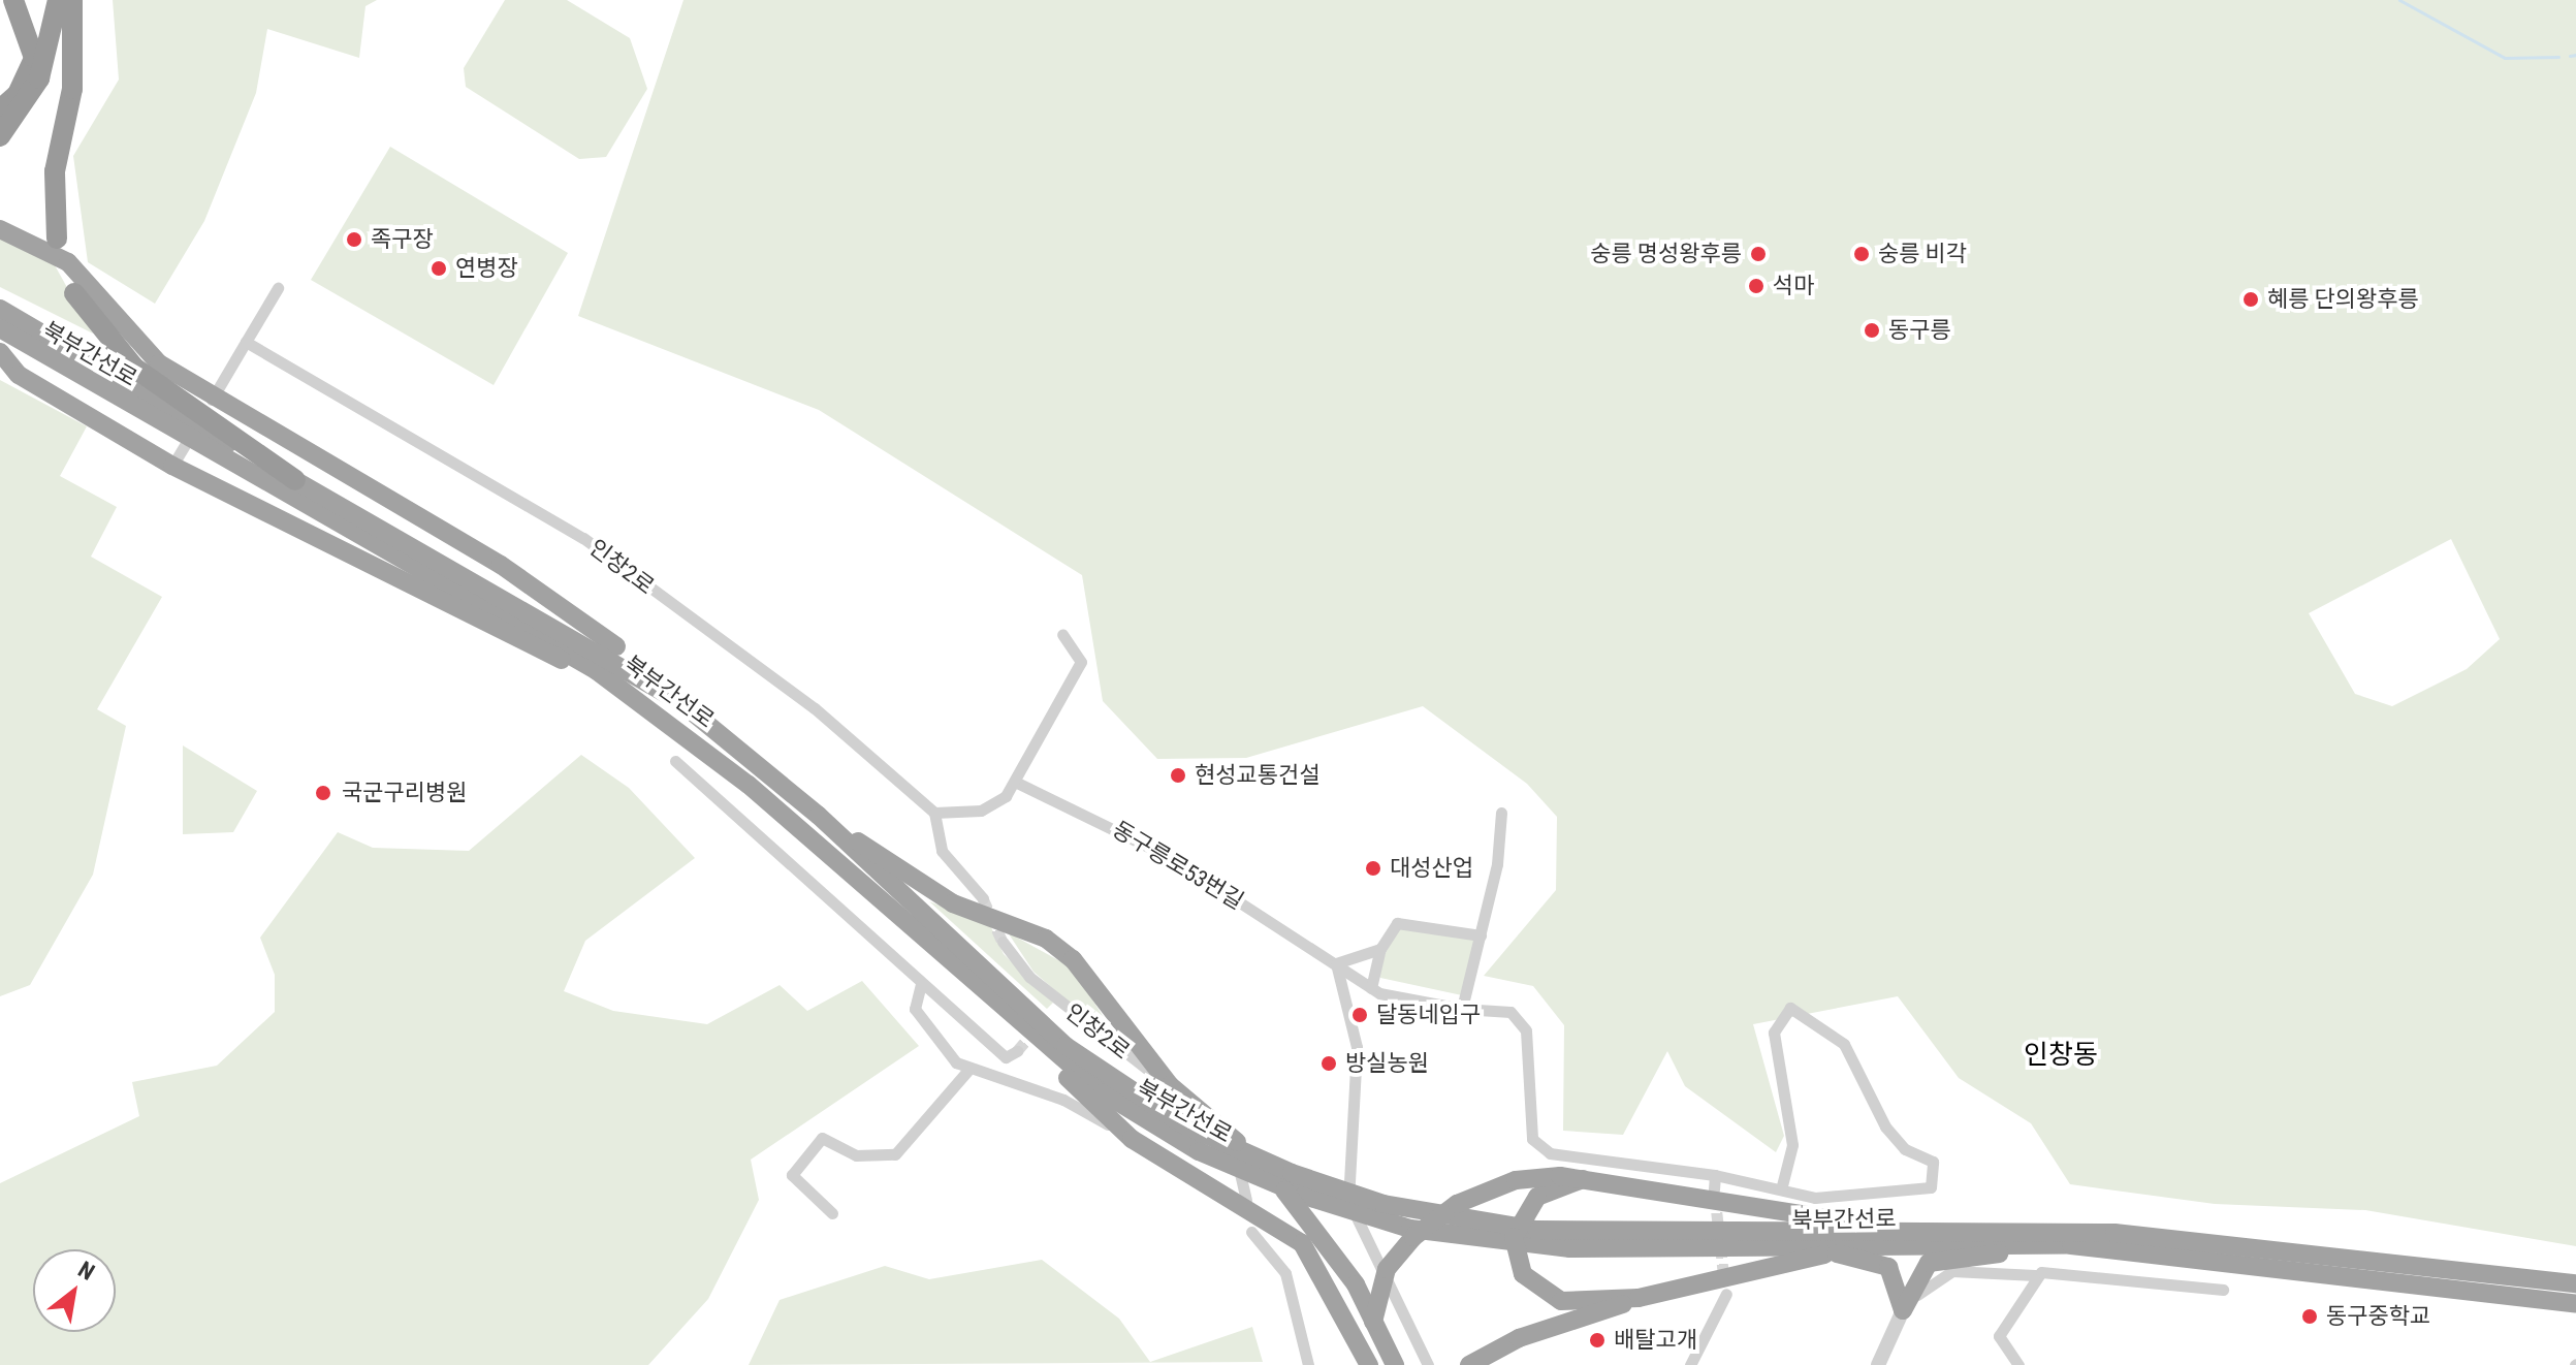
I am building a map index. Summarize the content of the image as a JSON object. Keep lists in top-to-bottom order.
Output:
{
  "streets": {
    "highway": ["북부간선로"],
    "street": ["인창2로", "동구릉로53번길"]
  },
  "districts": ["인창동"],
  "places": [
    "족구장",
    "숭릉 명성왕후릉",
    "숭릉 비각",
    "연병장",
    "석마",
    "혜릉 단의왕후릉",
    "동구릉",
    "현성교통건설",
    "국군구리병원",
    "대성산업",
    "달동네입구",
    "방실농원",
    "동구중학교",
    "배탈고개"
  ],
  "north": "top right"
}
